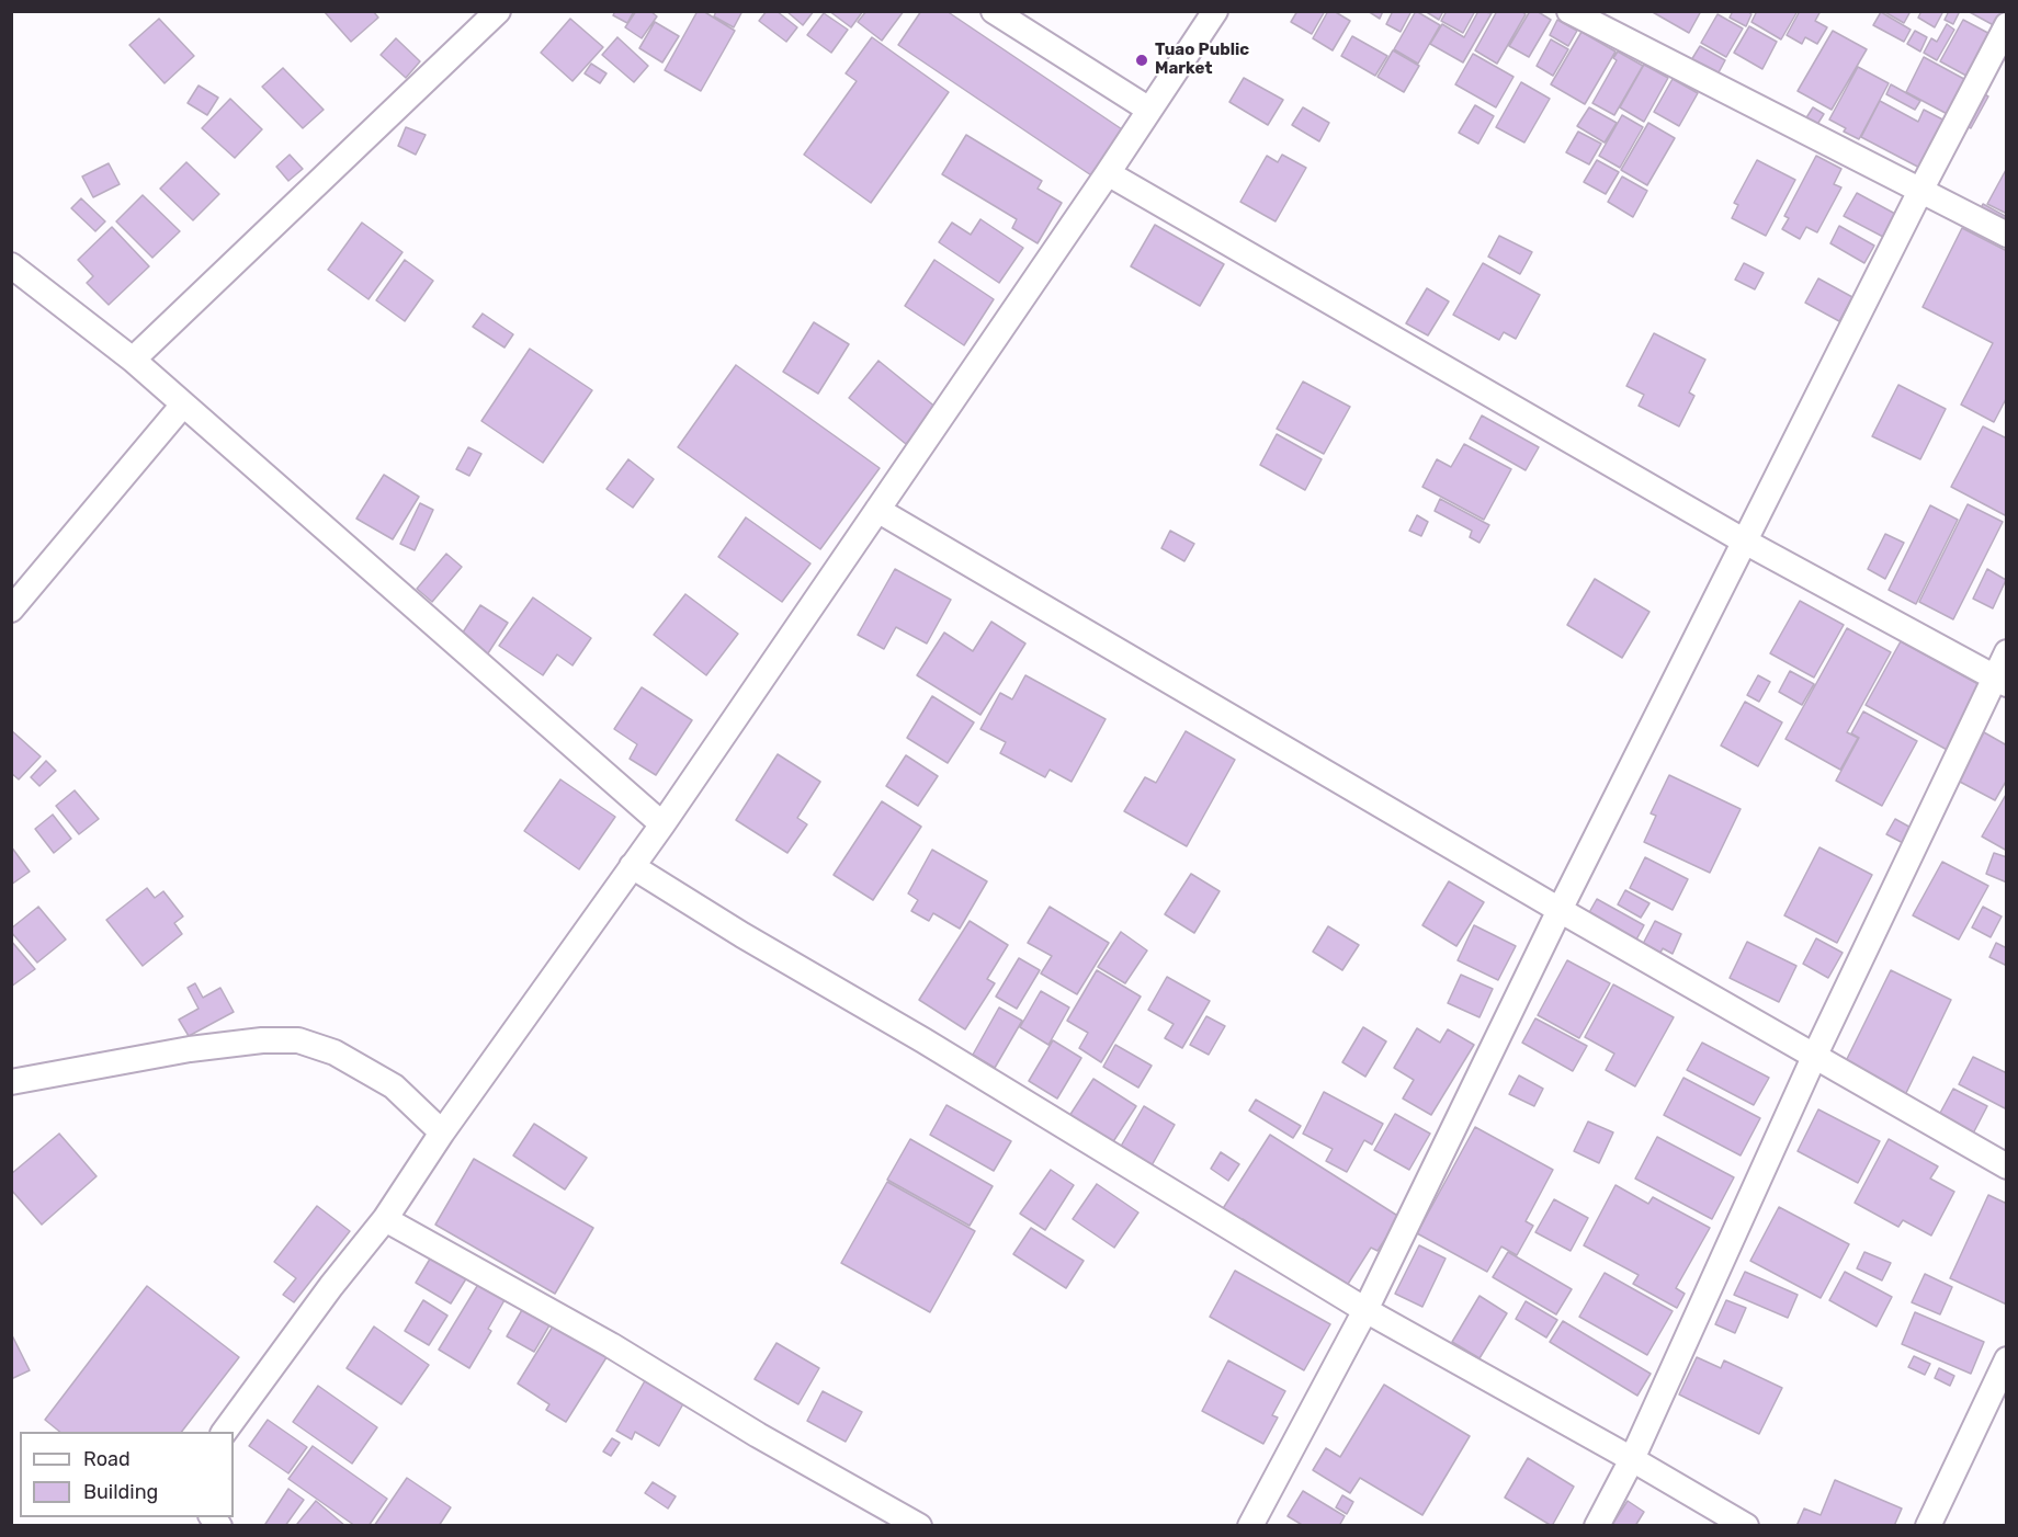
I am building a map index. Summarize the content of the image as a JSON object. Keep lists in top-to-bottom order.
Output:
{
  "places": ["Tuao Public Market"],
  "legend": ["Road", "Building"]
}
